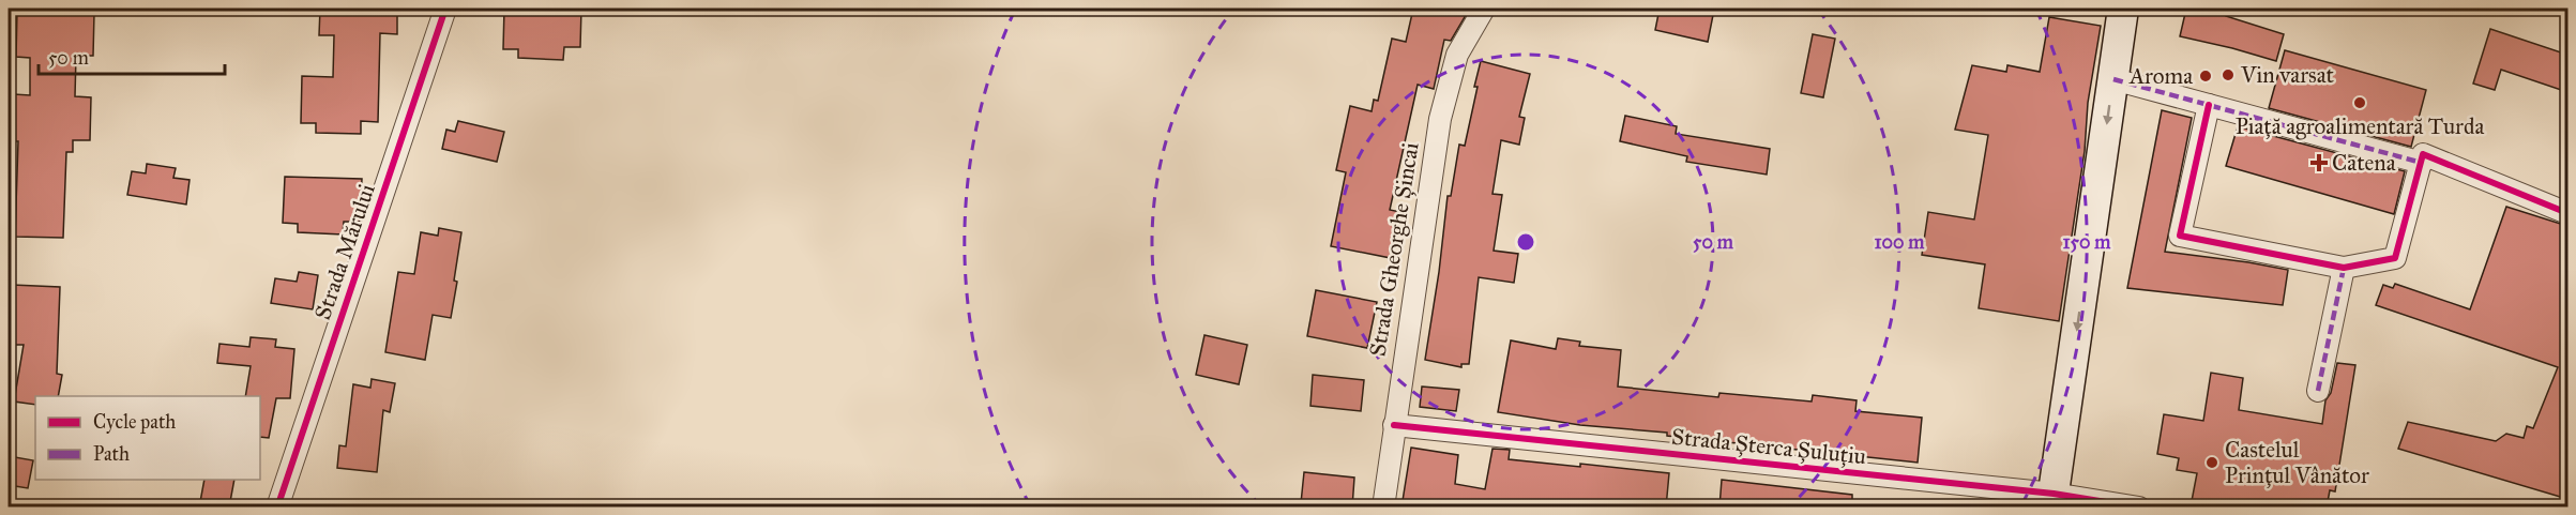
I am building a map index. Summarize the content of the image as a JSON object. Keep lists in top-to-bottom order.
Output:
{
  "streets": {
    "street": ["Strada Gheorghe Șincai", "Strada Mărului", "Strada Șterca Șuluțiu"]
  },
  "crossings": [
    ["Strada Gheorghe Șincai", "Strada Șterca Șuluțiu"]
  ],
  "places": {
    "other": [
      "Vin varsat",
      "Aroma",
      "Piață agroalimentară Turda",
      "Castelul Prințul Vânător"
    ],
    "health": ["Catena"]
  },
  "legend": ["Cycle path", "Path"],
  "scale_bar": "50 m",
  "rings": ["50 m", "100 m", "150 m"]
}
